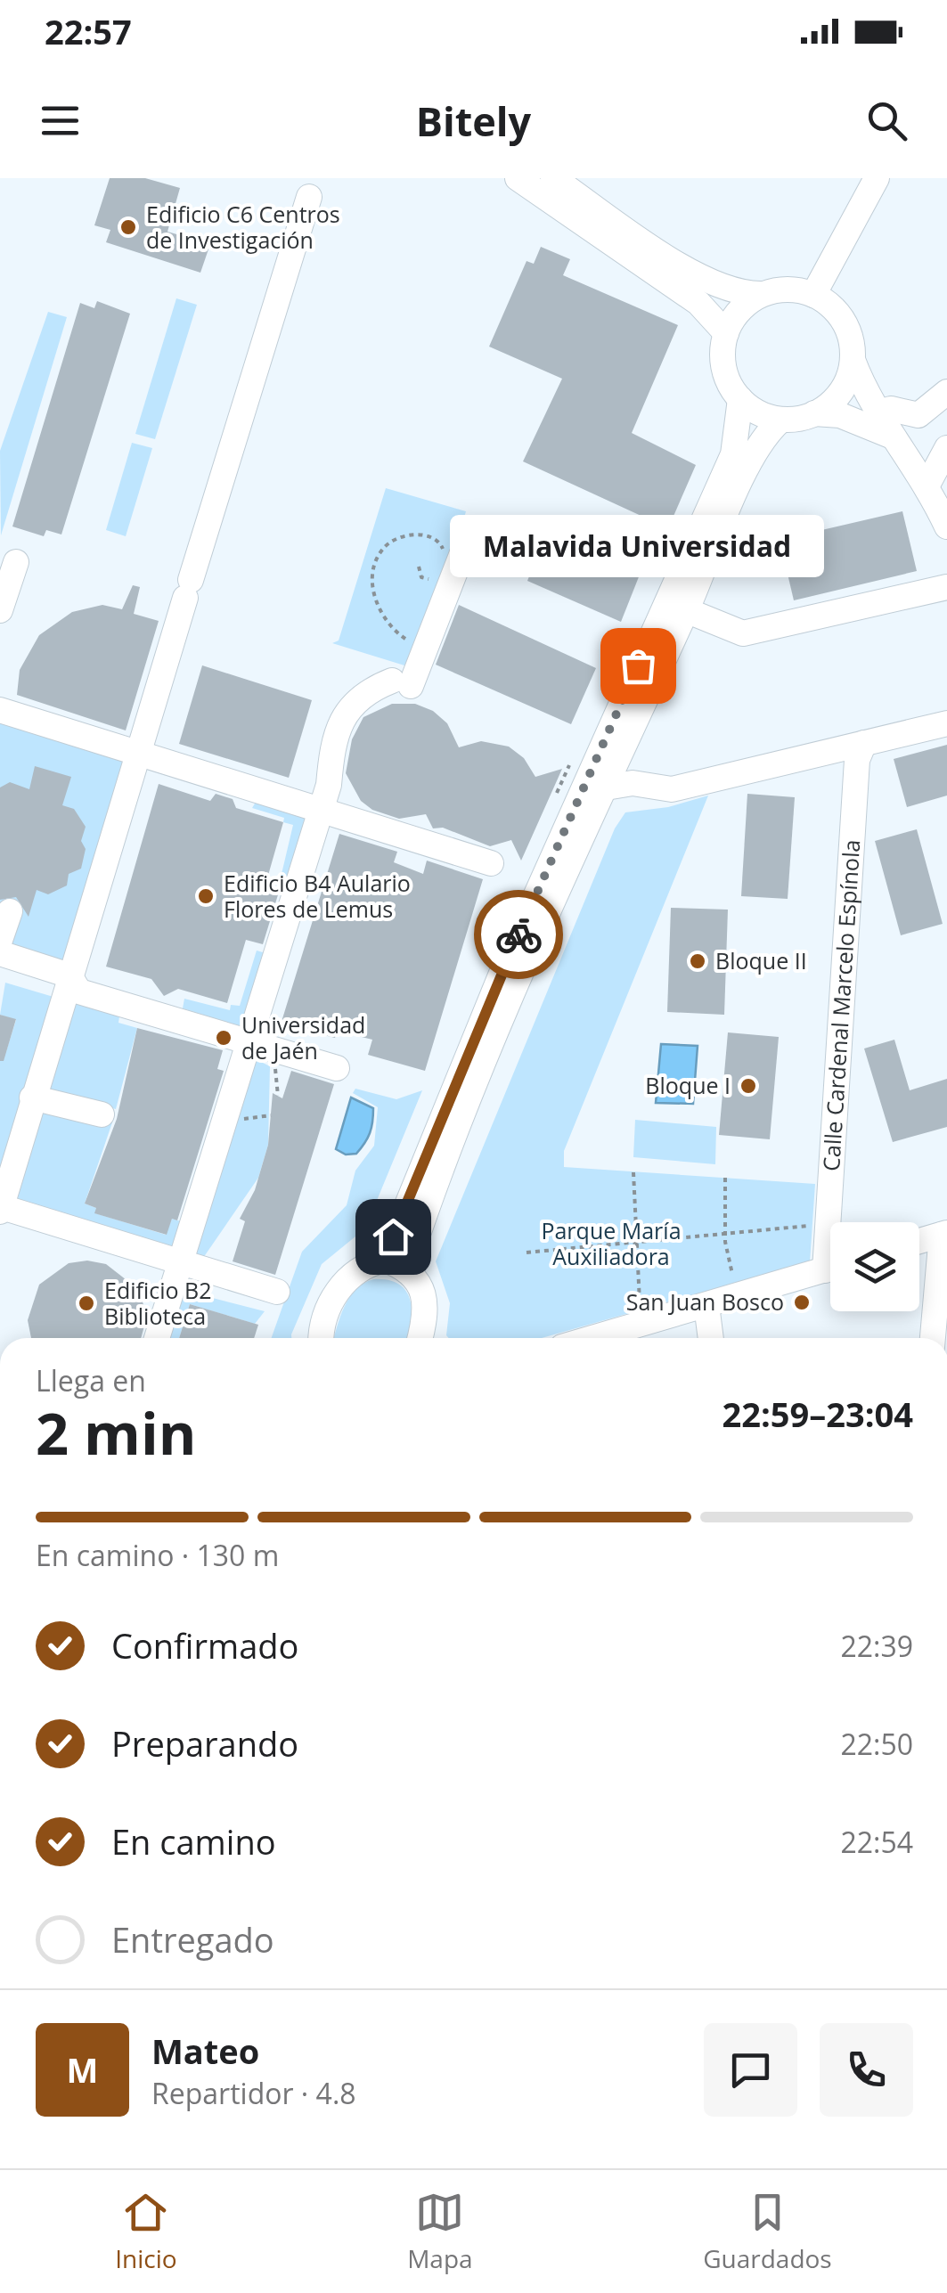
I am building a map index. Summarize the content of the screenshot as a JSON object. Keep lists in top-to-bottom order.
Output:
{
  "streets": {
    "street": ["Calle Cardenal Marcelo Espínola"]
  },
  "parks": ["Parque María Auxiliadora"],
  "places": [
    "Edificio C6 Centros de Investigación",
    "Malavida Universidad",
    "Edificio B4 Aulario Flores de Lemus",
    "Bloque II",
    "Universidad de Jaén",
    "Bloque I",
    "San Juan Bosco",
    "Edificio B2 Biblioteca"
  ],
  "page": {
    "status": "22:57",
    "header": "Bitely",
    "bubble": "Malavida Universidad",
    "heading": ["2 min", "Llega en", "22:59–23:04"],
    "panel": ["Mateo", "Repartidor · 4.8"],
    "bar": "En camino · 130 m",
    "list": [
      ["Confirmado", "22:39"],
      ["Preparando", "22:50"],
      ["En camino", "22:54"],
      "Entregado"
    ],
    "round": "M",
    "tabs": ["Inicio", "Mapa", "Guardados"]
  }
}
